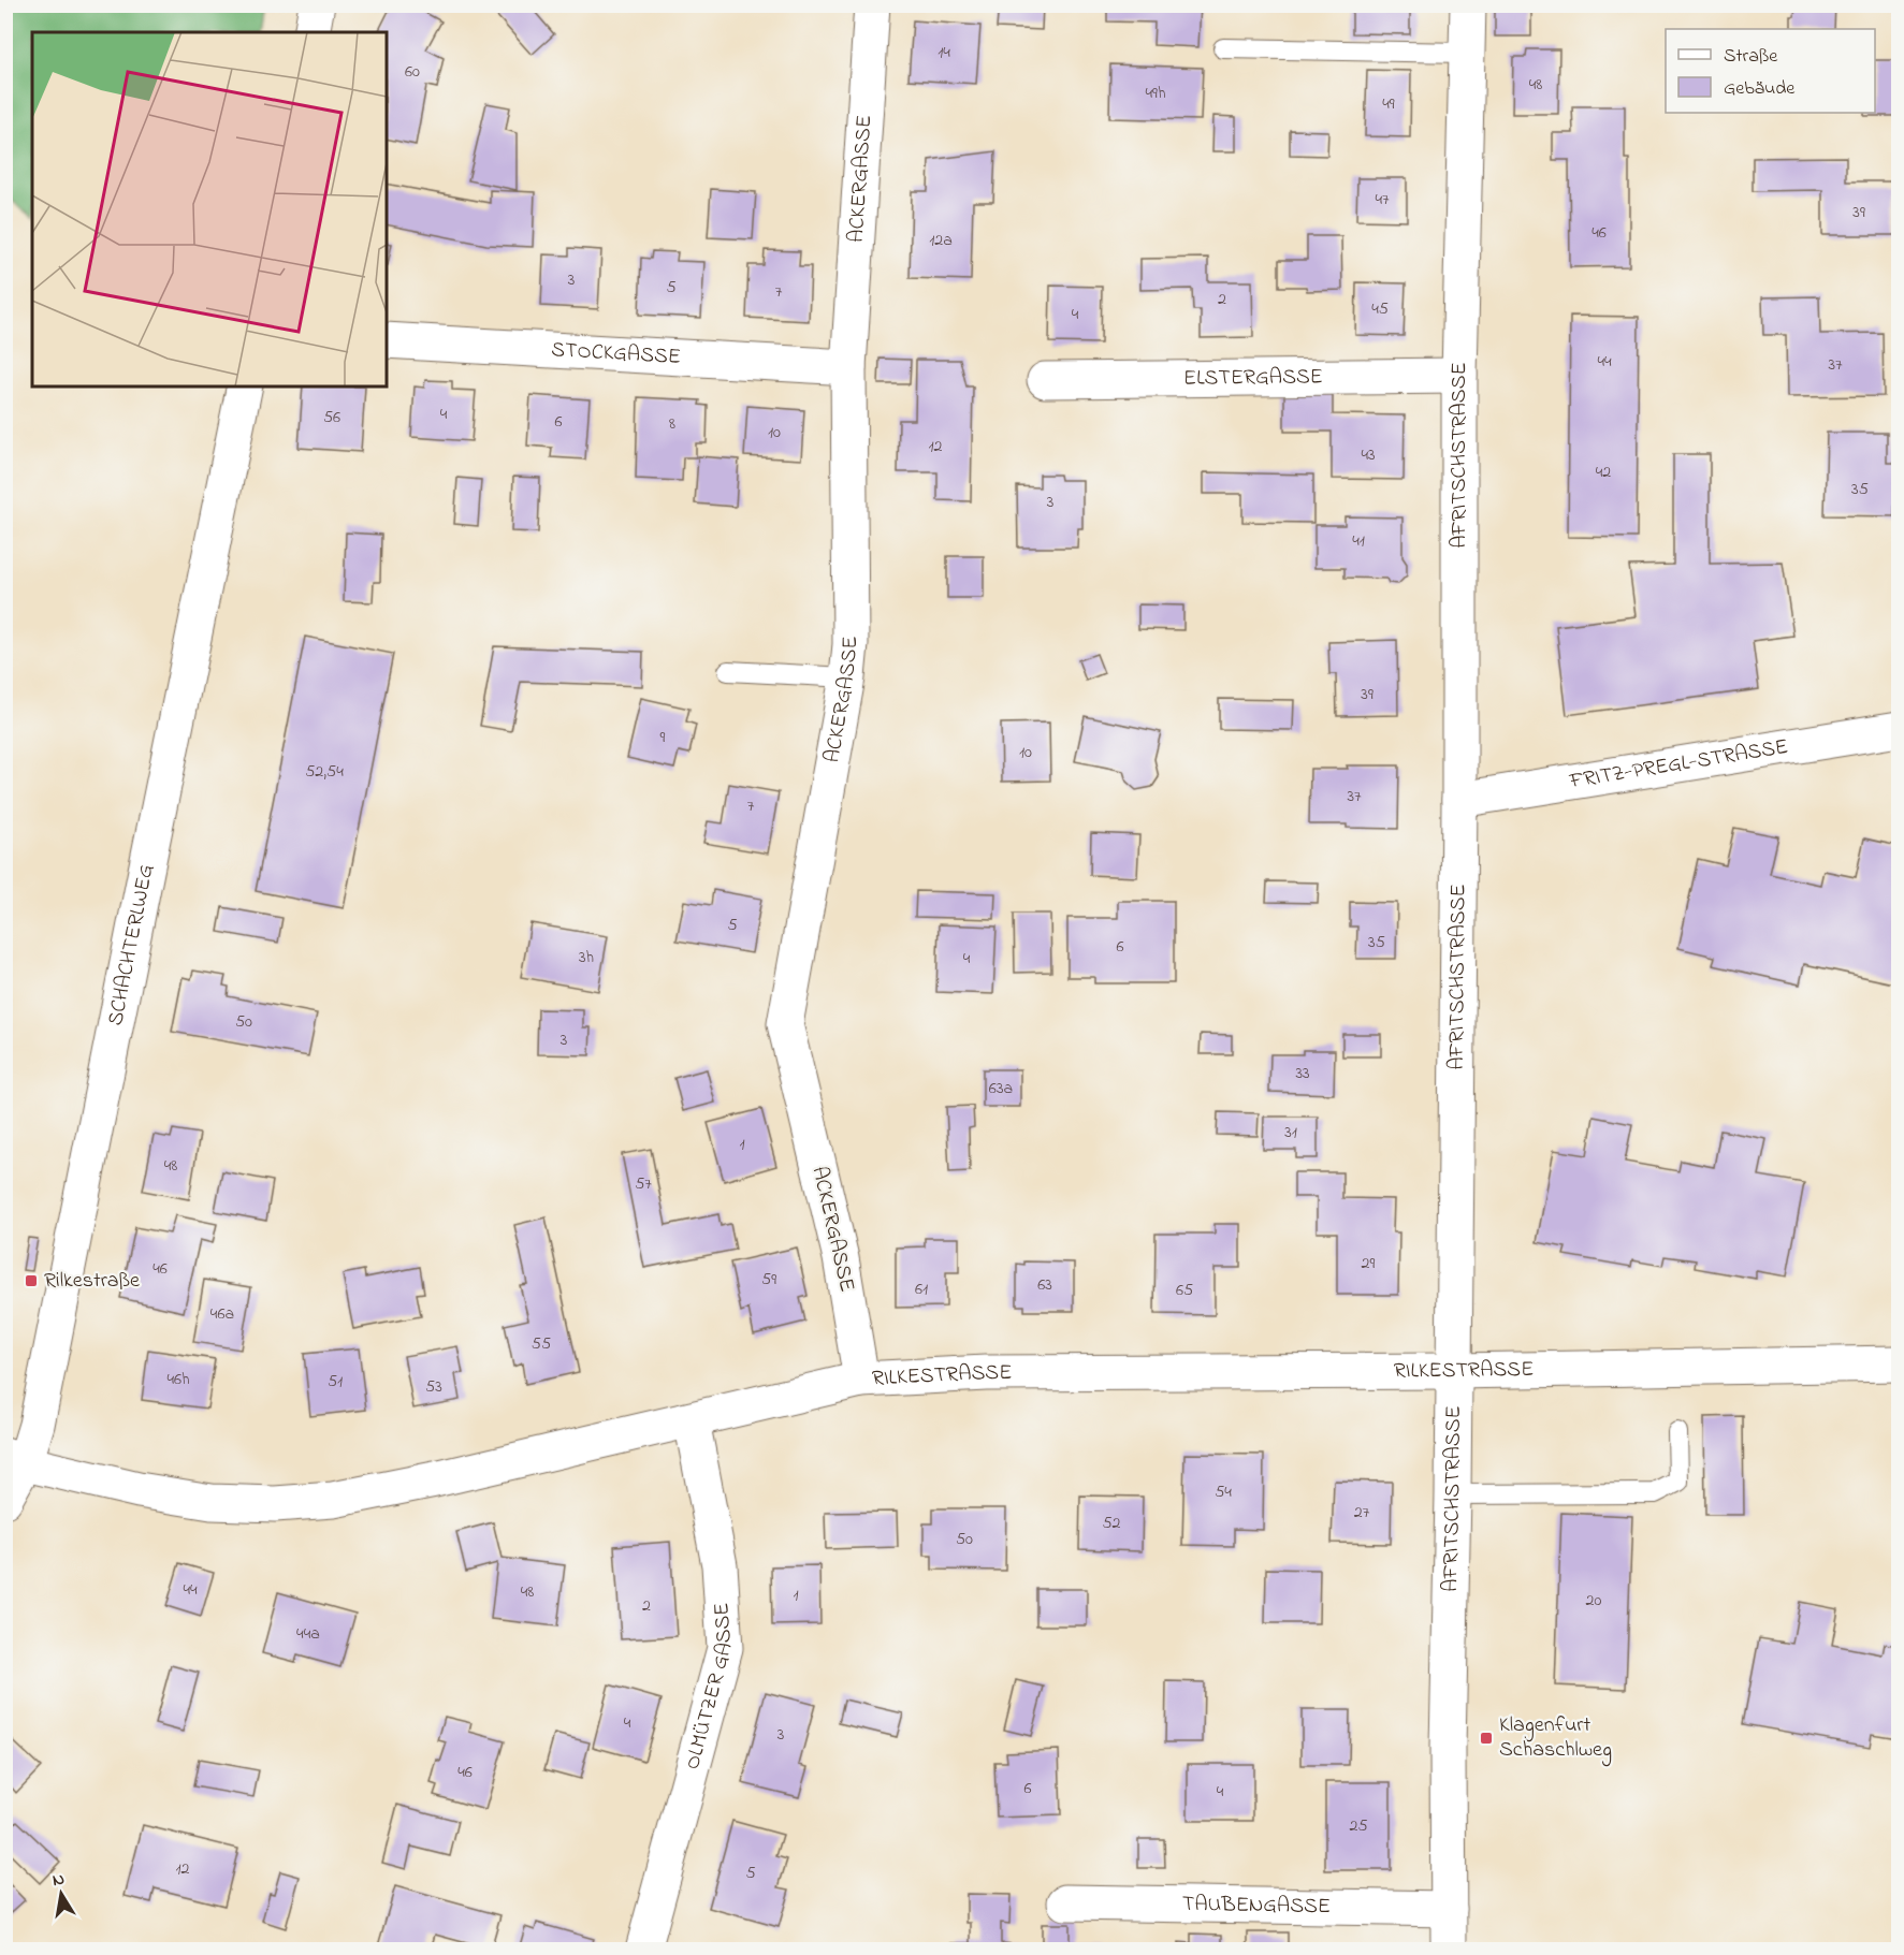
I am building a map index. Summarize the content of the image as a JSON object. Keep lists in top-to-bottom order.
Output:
{
  "streets": {
    "street": [
      "ACKERGASSE",
      "STOCKGASSE",
      "ELSTERGASSE",
      "AFRITSCHSTRASSE",
      "FRITZ-PREGL-STRASSE",
      "SCHACHTERLWEG",
      "RILKESTRASSE",
      "OLMÜTZER GASSE",
      "TAUBENGASSE"
    ]
  },
  "crossings": [
    ["ACKERGASSE", "STOCKGASSE"],
    ["ACKERGASSE", "RILKESTRASSE"],
    ["ELSTERGASSE", "AFRITSCHSTRASSE"],
    ["AFRITSCHSTRASSE", "FRITZ-PREGL-STRASSE"],
    ["AFRITSCHSTRASSE", "RILKESTRASSE"],
    ["AFRITSCHSTRASSE", "TAUBENGASSE"],
    ["SCHACHTERLWEG", "RILKESTRASSE"],
    ["RILKESTRASSE", "OLMÜTZER GASSE"]
  ],
  "places": {
    "transit": ["Rilkestraße", "Klagenfurt Schaschlweg"]
  },
  "house_numbers": [
    "14",
    "60",
    "48",
    "49h",
    "49",
    "47",
    "39",
    "46",
    "12a",
    "3",
    "5",
    "7",
    "2",
    "45",
    "4",
    "44",
    "37",
    "4",
    "56",
    "6",
    "8",
    "10",
    "12",
    "43",
    "42",
    "35",
    "3",
    "41",
    "39",
    "9",
    "10",
    "52,54",
    "37",
    "7",
    "5",
    "35",
    "6",
    "3h",
    "4",
    "50",
    "3",
    "33",
    "63a",
    "31",
    "1",
    "48",
    "57",
    "29",
    "46",
    "59",
    "63",
    "61",
    "65",
    "46a",
    "55",
    "46h",
    "51",
    "53",
    "54",
    "27",
    "52",
    "50",
    "44",
    "48",
    "1",
    "20",
    "2",
    "44a",
    "4",
    "3",
    "46",
    "6",
    "4",
    "25",
    "12",
    "5"
  ],
  "legend": ["Straße", "Gebäude"],
  "north": "top"
}
